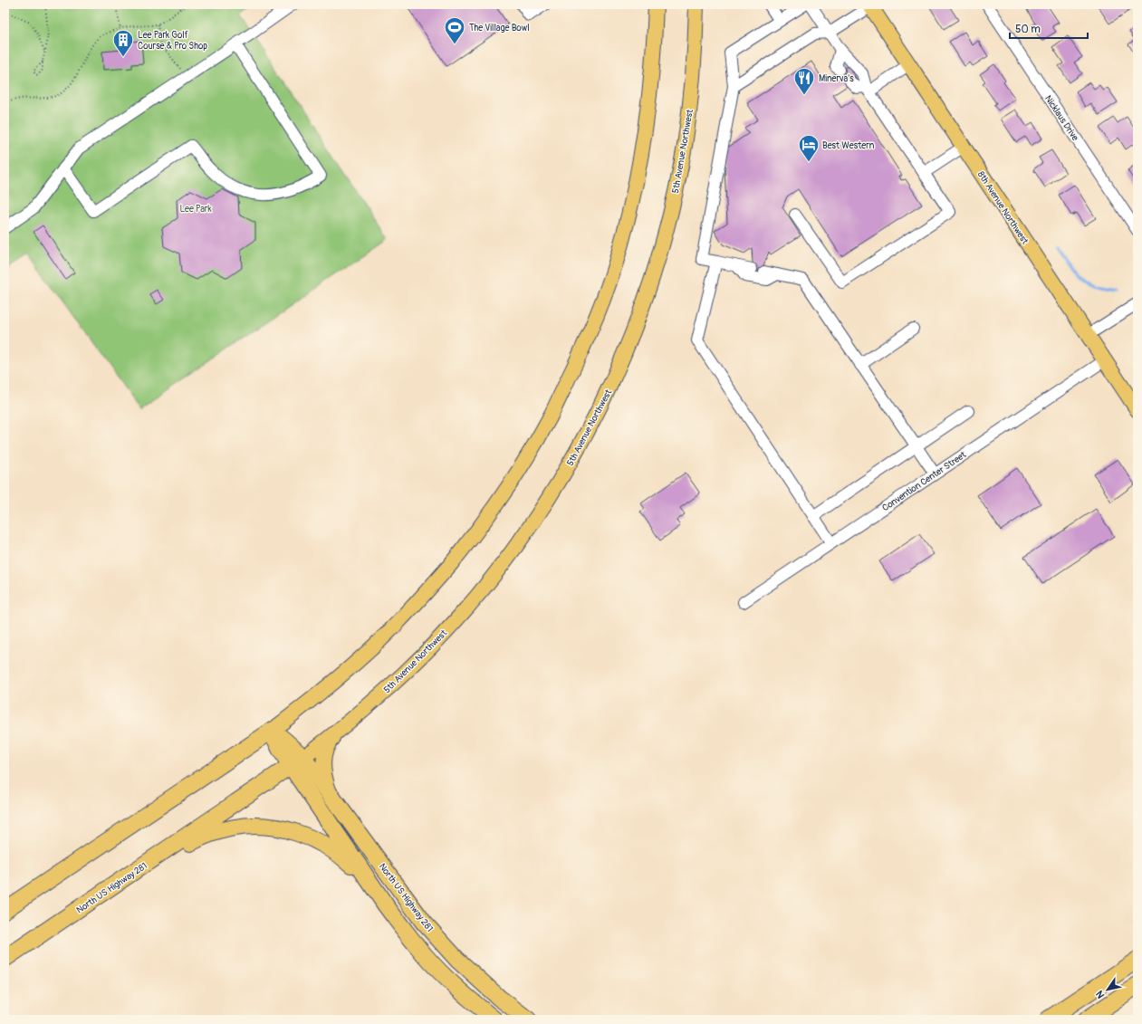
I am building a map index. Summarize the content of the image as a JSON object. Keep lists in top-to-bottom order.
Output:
{
  "streets": {
    "highway": ["North US Highway 281"],
    "main road": ["5th Avenue Northwest", "8th Avenue Northwest"],
    "street": ["Nicklaus Drive", "Convention Center Street"]
  },
  "crossings": [
    ["5th Avenue Northwest", "North US Highway 281"],
    ["8th Avenue Northwest", "Convention Center Street"]
  ],
  "parks": ["Lee Park"],
  "places": {
    "sports": ["The Village Bowl"],
    "building": ["Lee Park Golf Course & Pro Shop"],
    "restaurant": ["Minerva's"],
    "hotel": ["Best Western"]
  },
  "scale_bar": "50 m",
  "north": "bottom left"
}
